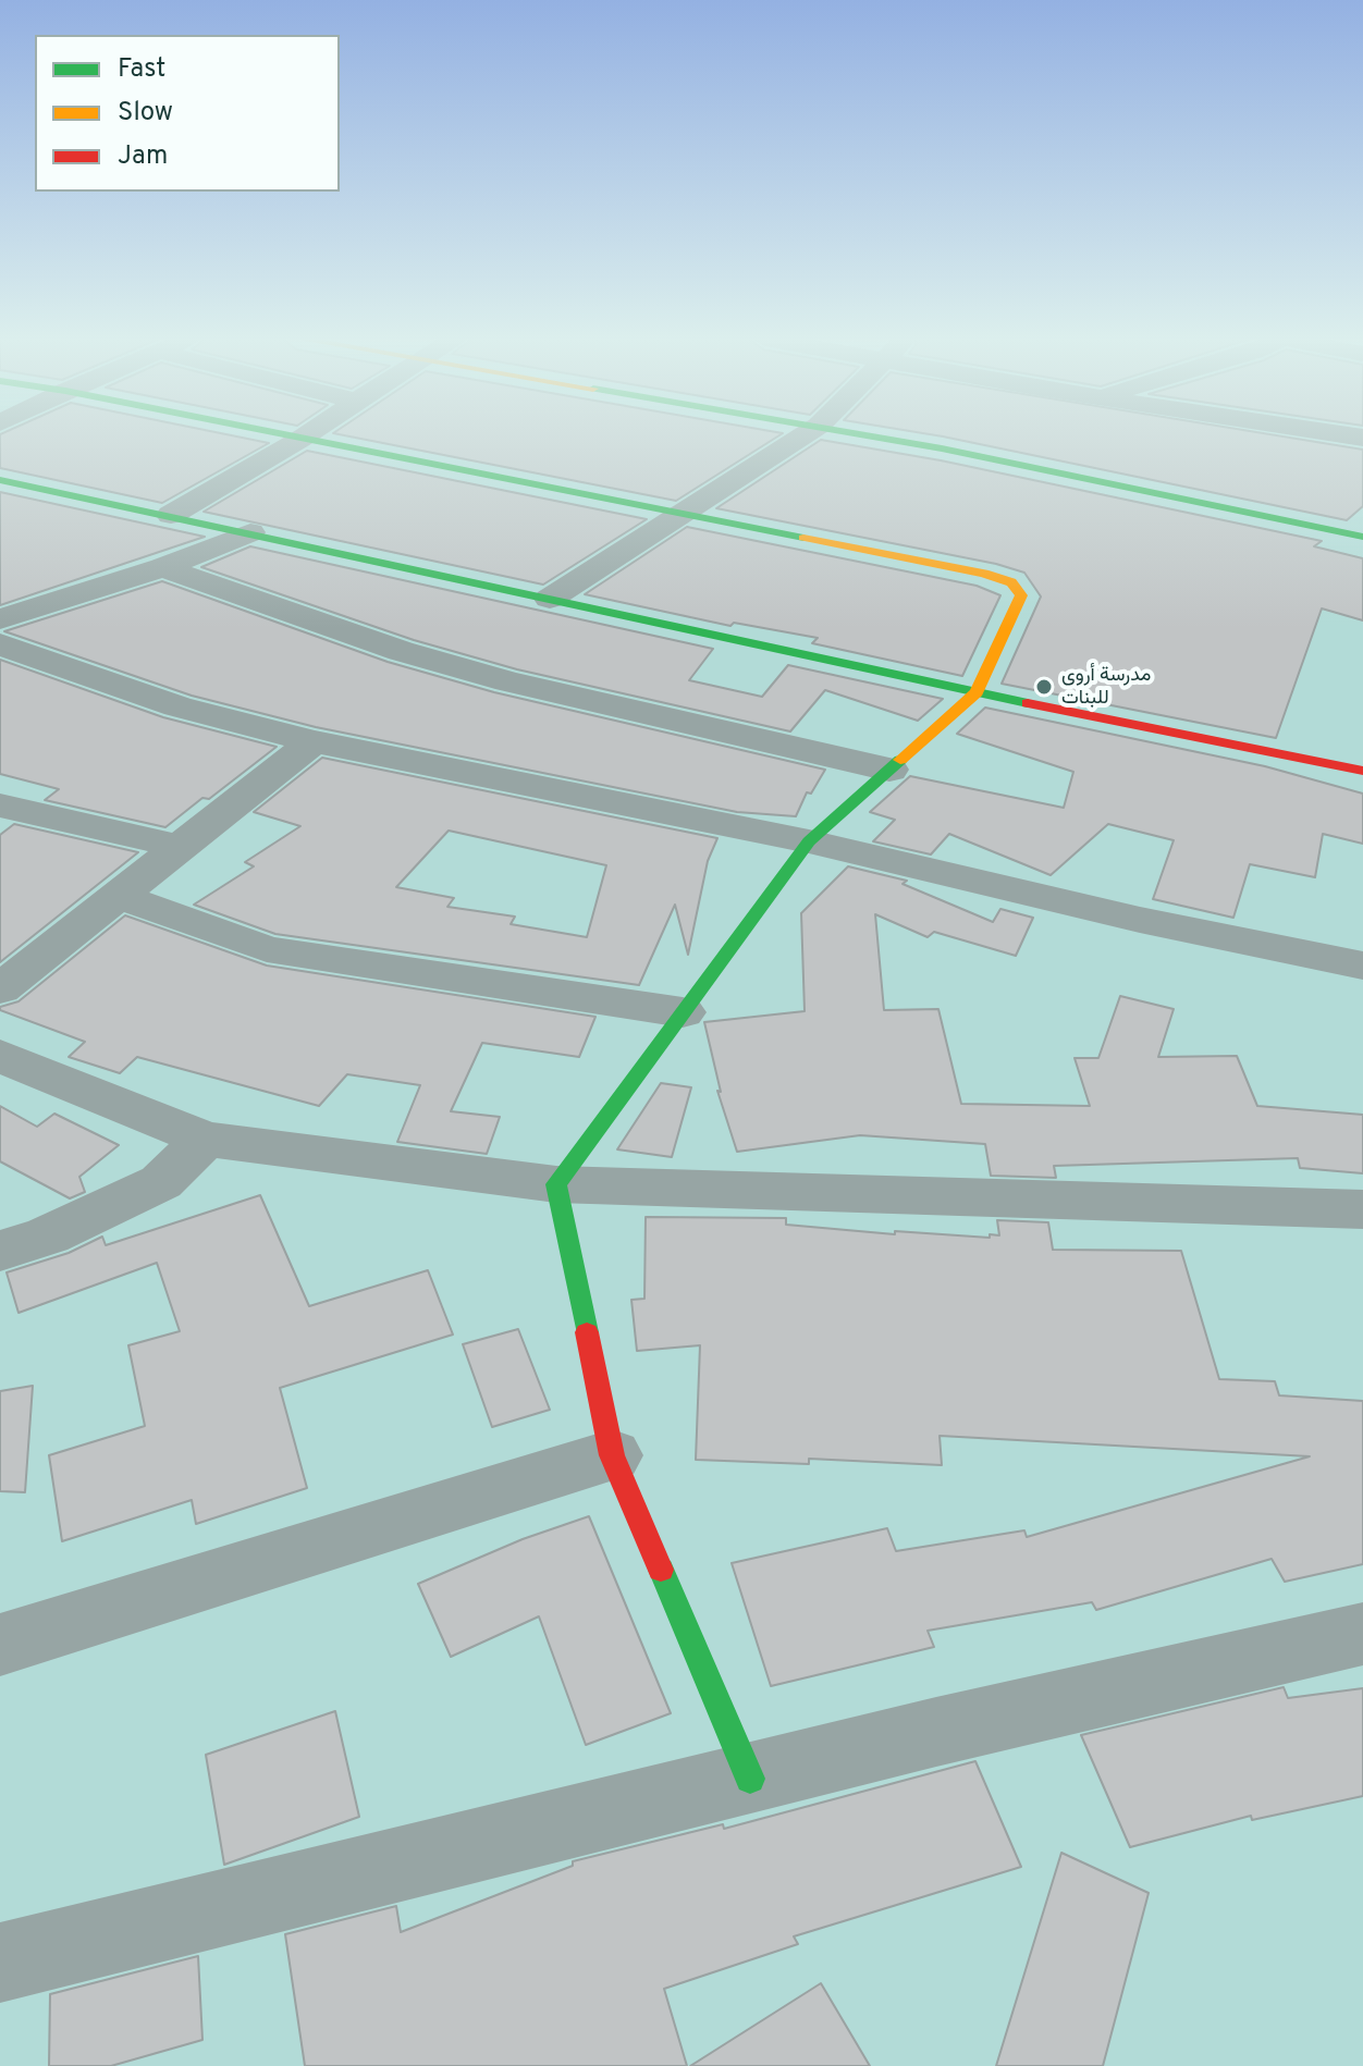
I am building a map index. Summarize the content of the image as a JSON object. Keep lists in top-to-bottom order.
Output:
{
  "places": ["مدرسة أروى للبنات"],
  "legend": ["Fast", "Slow", "Jam"]
}
